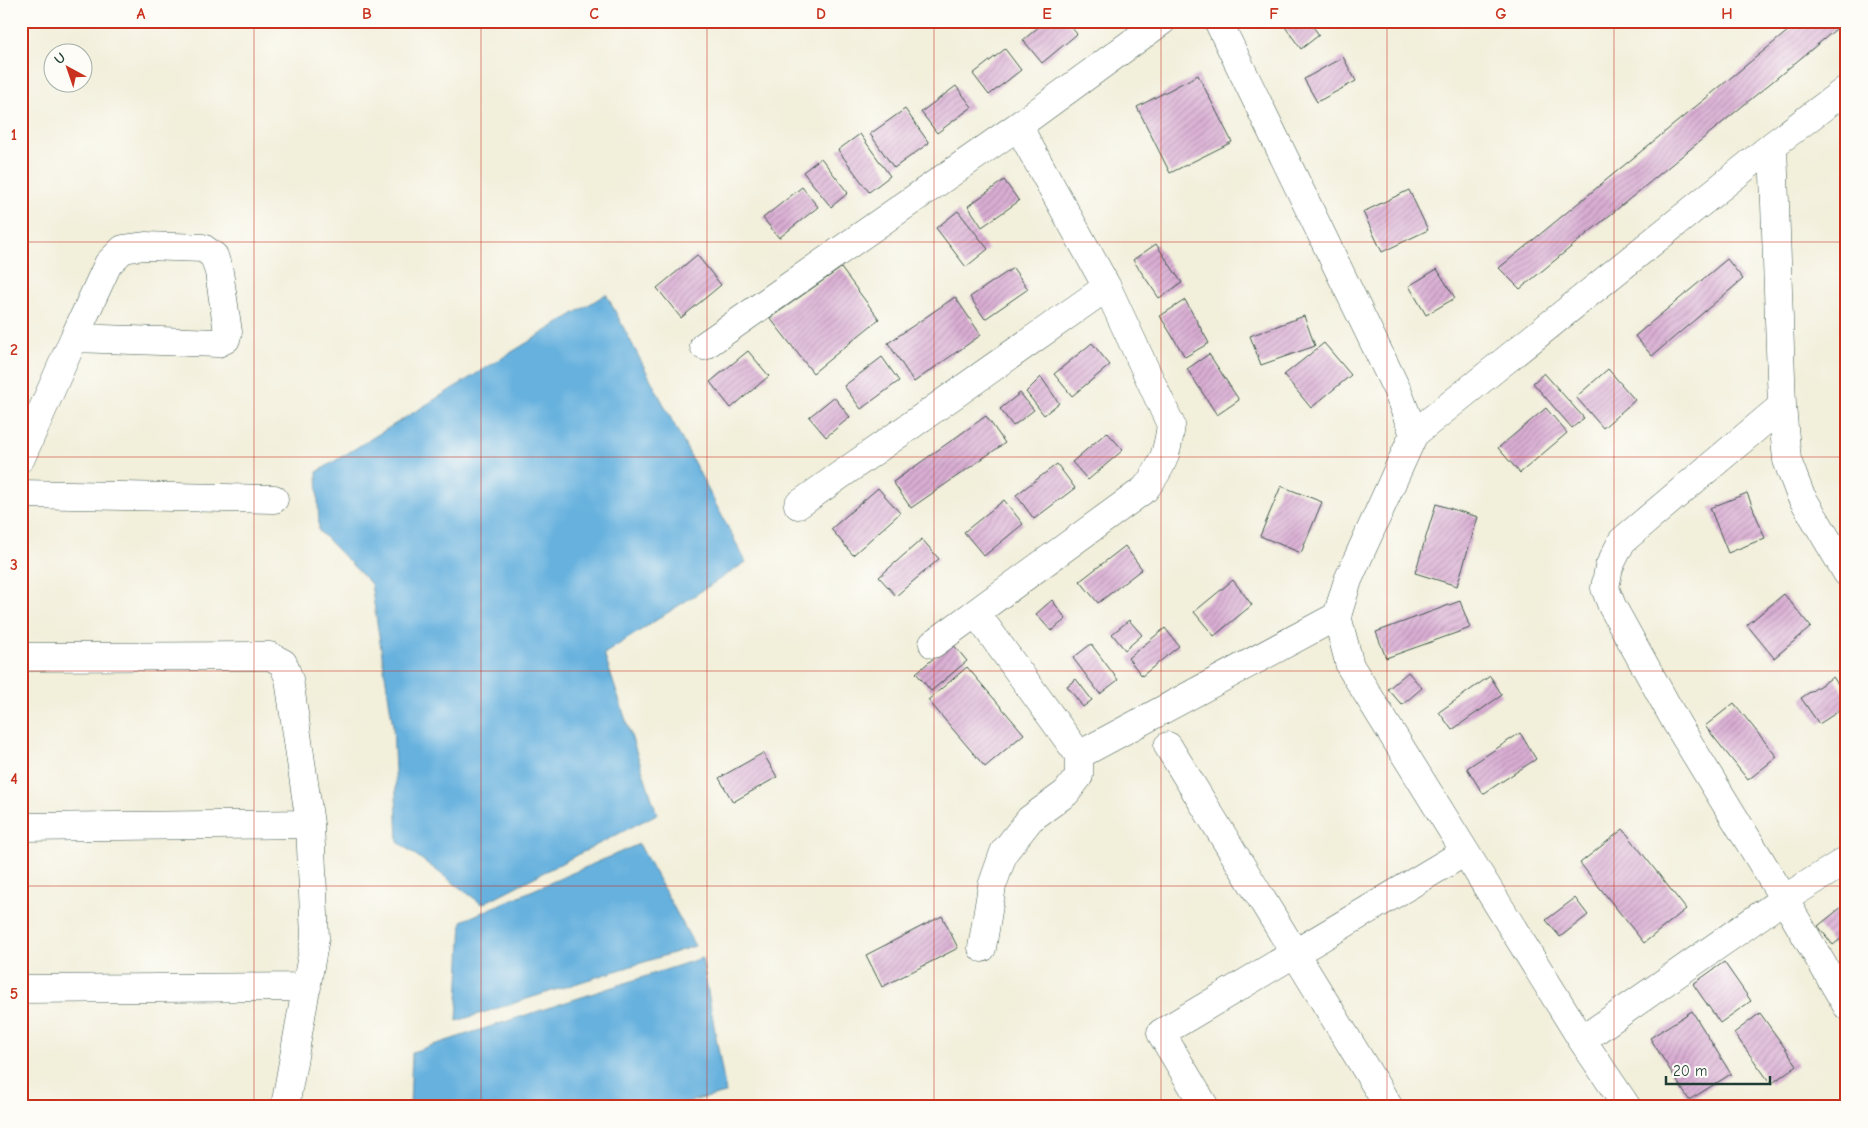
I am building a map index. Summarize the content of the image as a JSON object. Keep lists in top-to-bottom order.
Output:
{
  "scale_bar": "20 m",
  "north": "top left",
  "grid": {
    "columns": [
      "A",
      "B",
      "C",
      "D",
      "E",
      "F",
      "G",
      "H"
    ],
    "rows": [
      "1",
      "2",
      "3",
      "4",
      "5"
    ]
  }
}
